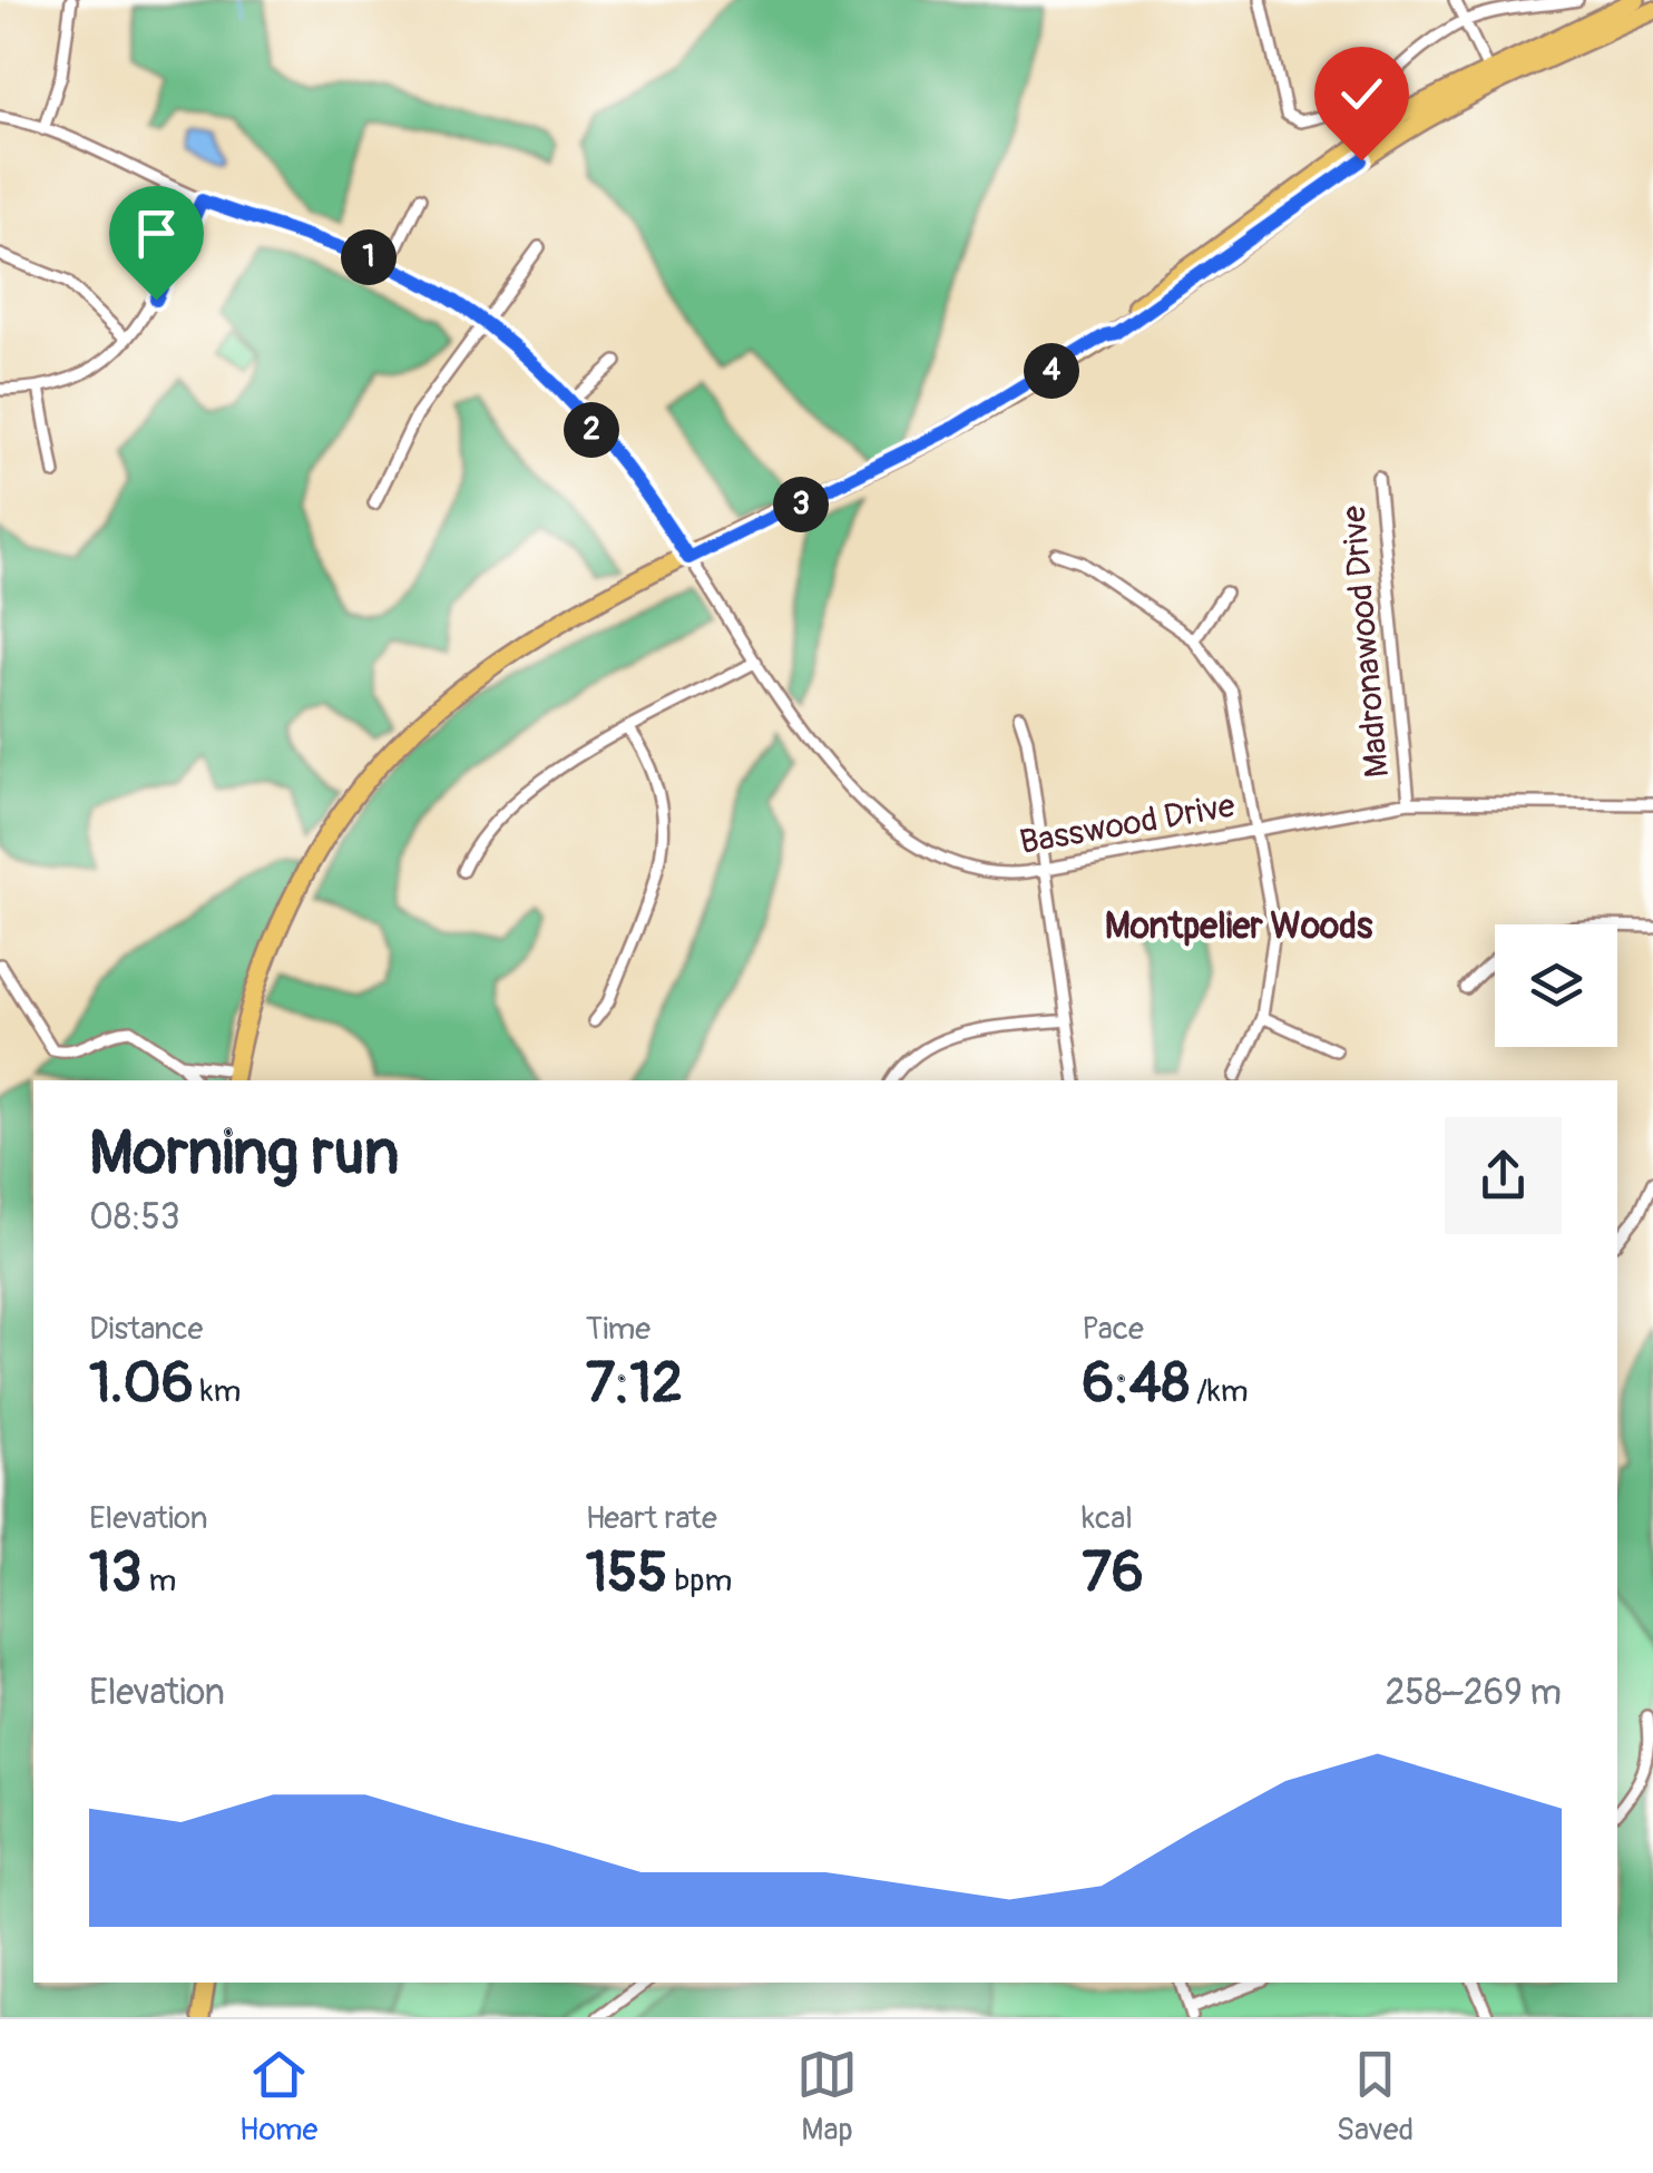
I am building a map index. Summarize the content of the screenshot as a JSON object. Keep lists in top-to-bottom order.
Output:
{
  "streets": {
    "street": ["Madronawood Drive", "Basswood Drive"]
  },
  "crossings": [
    ["Madronawood Drive", "Basswood Drive"]
  ],
  "districts": ["Montpelier Woods"],
  "page": {
    "pins": [
      "1",
      "4",
      "2",
      "3"
    ],
    "heading": ["Morning run", "08:53"],
    "stats": [
      ["Distance", "1.06 km"],
      ["Time", "7:12"],
      ["Pace", "6:48 /km"],
      ["Elevation", "13 m"],
      ["Heart rate", "155 bpm"],
      ["kcal", "76"]
    ],
    "chart": ["Elevation", "258–269 m"],
    "tabs": ["Home", "Map", "Saved"]
  }
}
